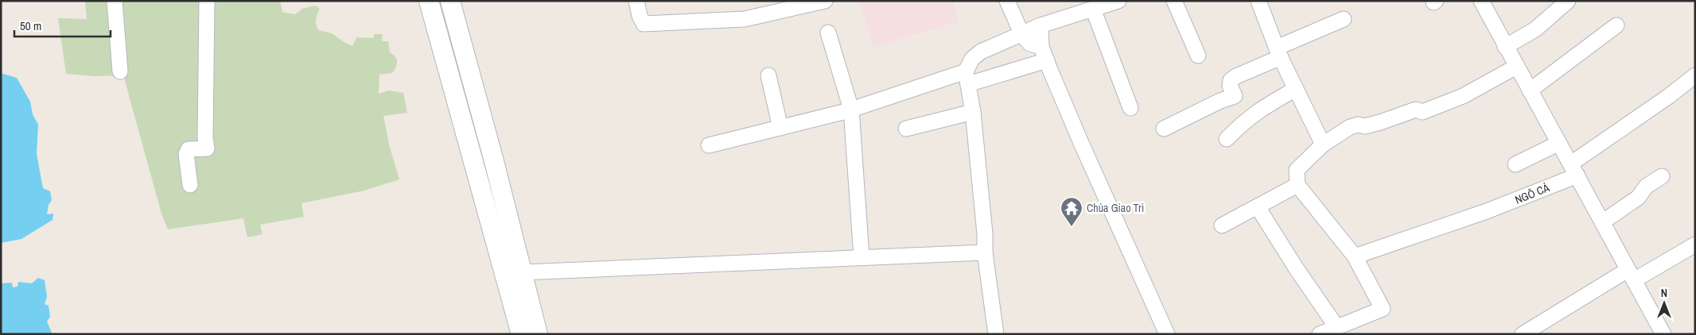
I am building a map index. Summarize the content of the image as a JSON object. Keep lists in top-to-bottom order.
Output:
{
  "streets": {
    "street": ["NGÕ CẢ"]
  },
  "places": {
    "temple": ["Chùa Giao Trì"]
  },
  "scale_bar": "50 m",
  "north": "top"
}
